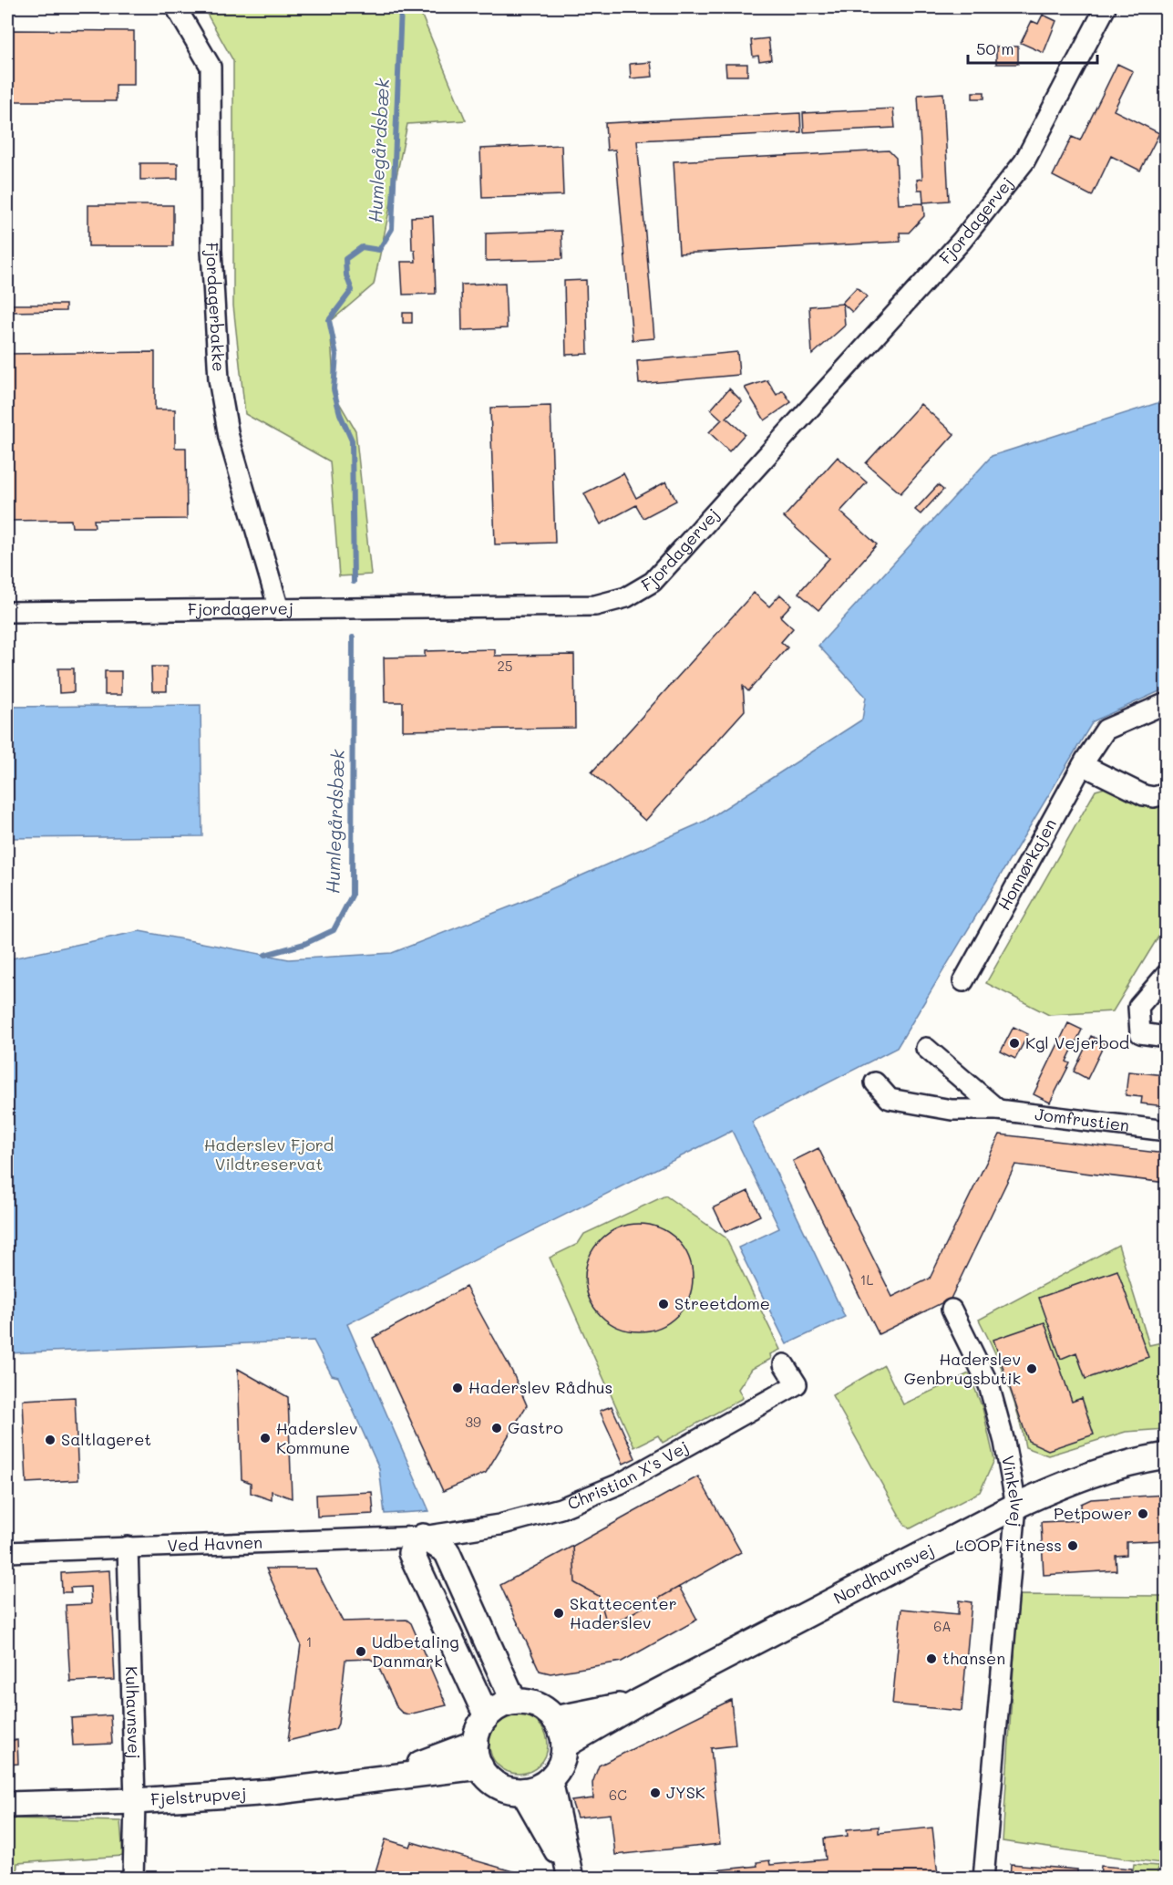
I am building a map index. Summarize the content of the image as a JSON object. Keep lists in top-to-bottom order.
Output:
{
  "streets": {
    "street": [
      "Fjordagervej",
      "Fjordagerbakke",
      "Honnørkajen",
      "Jomfrustien",
      "Christian X's Vej",
      "Vinkelvej",
      "Ved Havnen",
      "Nordhavnsvej",
      "Kulhavnsvej",
      "Fjelstrupvej"
    ]
  },
  "crossings": [
    ["Fjordagervej", "Fjordagerbakke"],
    ["Christian X's Vej", "Ved Havnen"],
    ["Vinkelvej", "Nordhavnsvej"],
    ["Ved Havnen", "Kulhavnsvej"],
    ["Nordhavnsvej", "Fjelstrupvej"],
    ["Kulhavnsvej", "Fjelstrupvej"]
  ],
  "water": ["Humlegårdsbæk"],
  "parks": ["Haderslev Fjord Vildtreservat"],
  "places": [
    "Kgl Vejerbod",
    "Streetdome",
    "Haderslev Genbrugsbutik",
    "Haderslev Rådhus",
    "Gastro",
    "Haderslev Kommune",
    "Saltlageret",
    "Petpower",
    "LOOP Fitness",
    "Skattecenter Haderslev",
    "Udbetaling Danmark",
    "thansen",
    "JYSK"
  ],
  "house_numbers": [
    "25",
    "1L",
    "39",
    "6A",
    "1",
    "6C"
  ],
  "scale_bar": "50 m"
}
